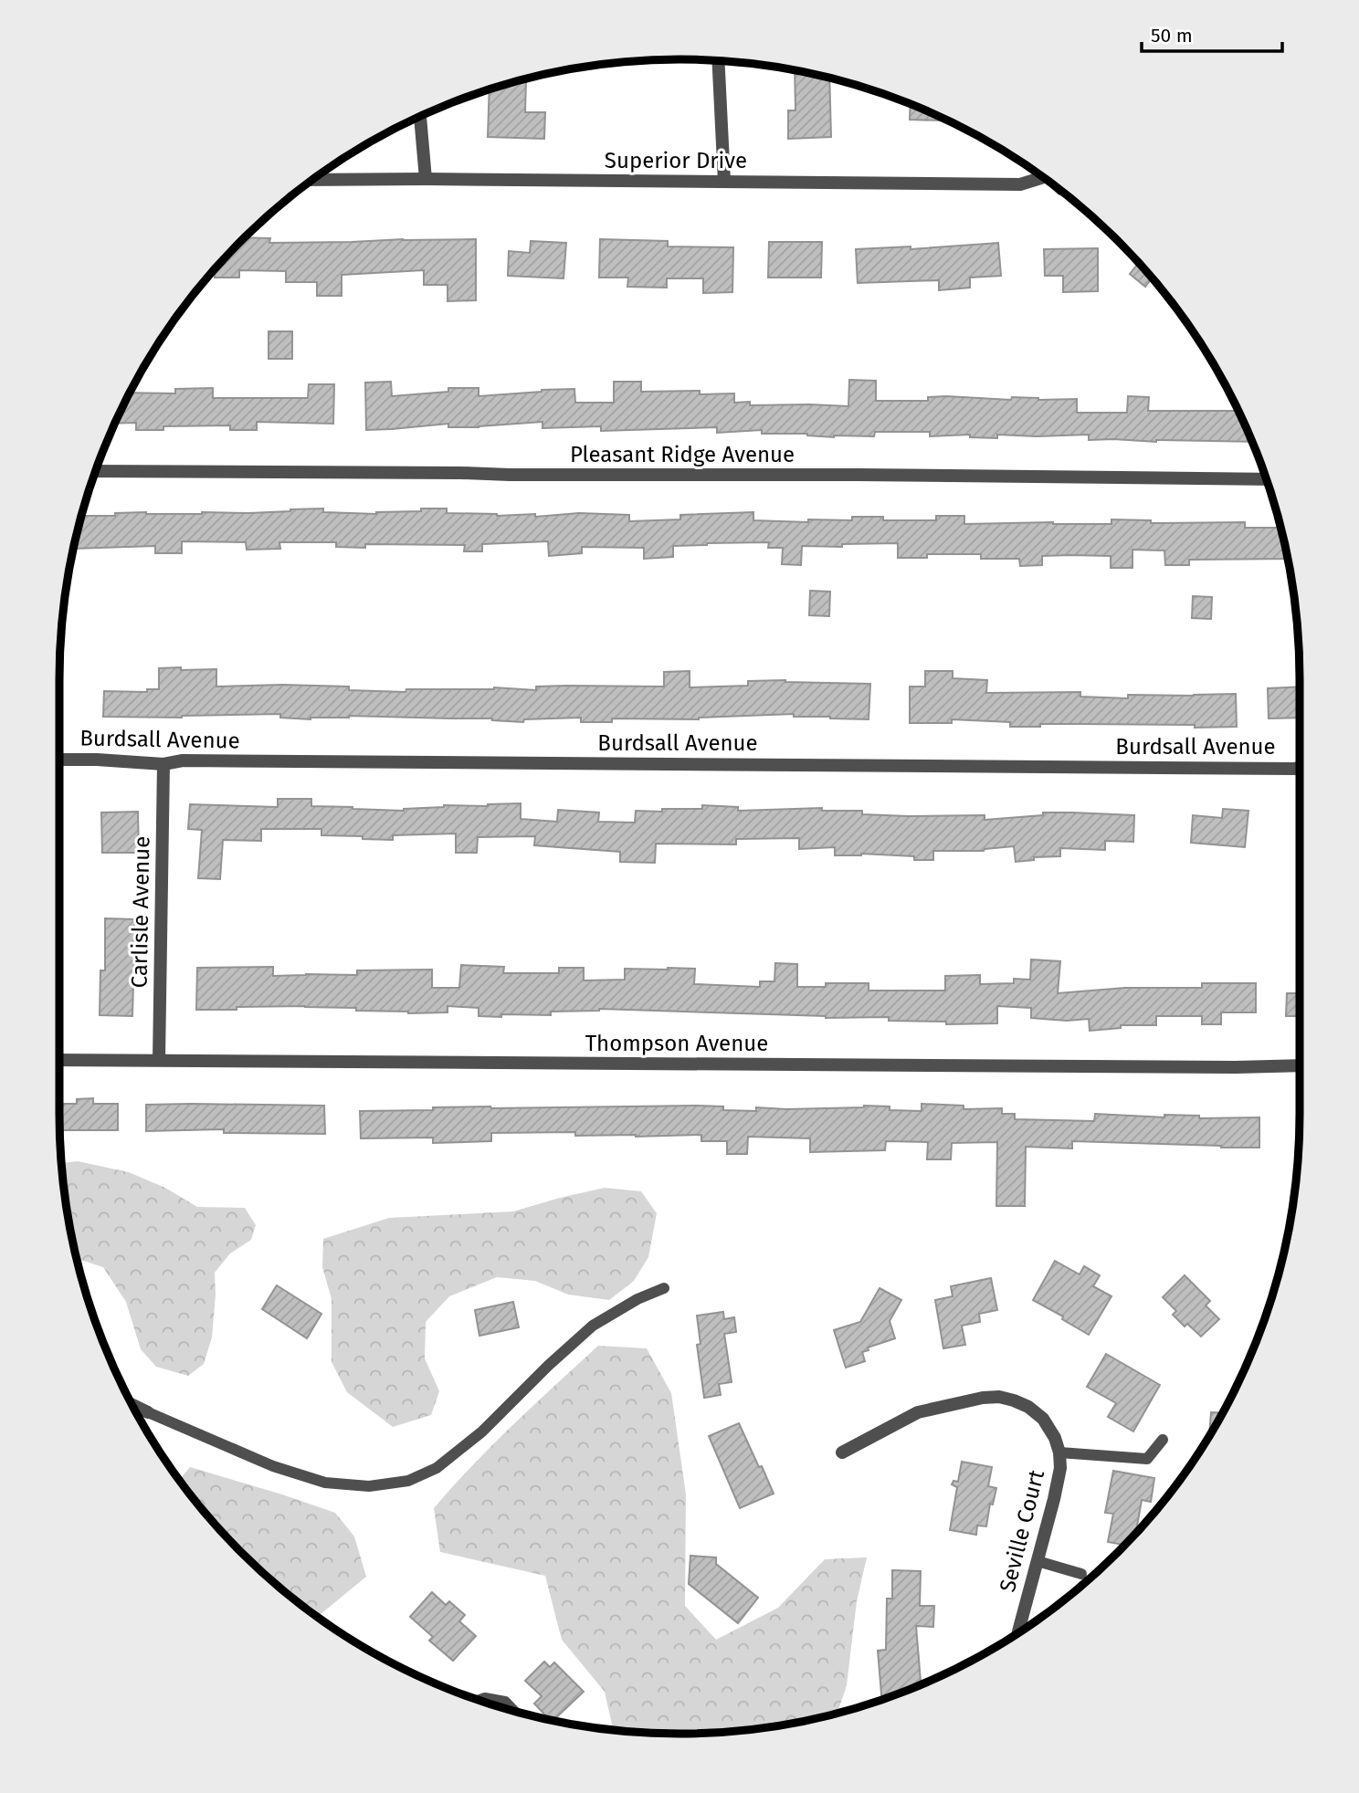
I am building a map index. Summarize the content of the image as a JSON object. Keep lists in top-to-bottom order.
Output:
{
  "streets": {
    "street": [
      "Superior Drive",
      "Pleasant Ridge Avenue",
      "Burdsall Avenue",
      "Carlisle Avenue",
      "Thompson Avenue",
      "Seville Court"
    ]
  },
  "crossings": [
    ["Burdsall Avenue", "Carlisle Avenue"],
    ["Carlisle Avenue", "Thompson Avenue"]
  ],
  "scale_bar": "50 m"
}
